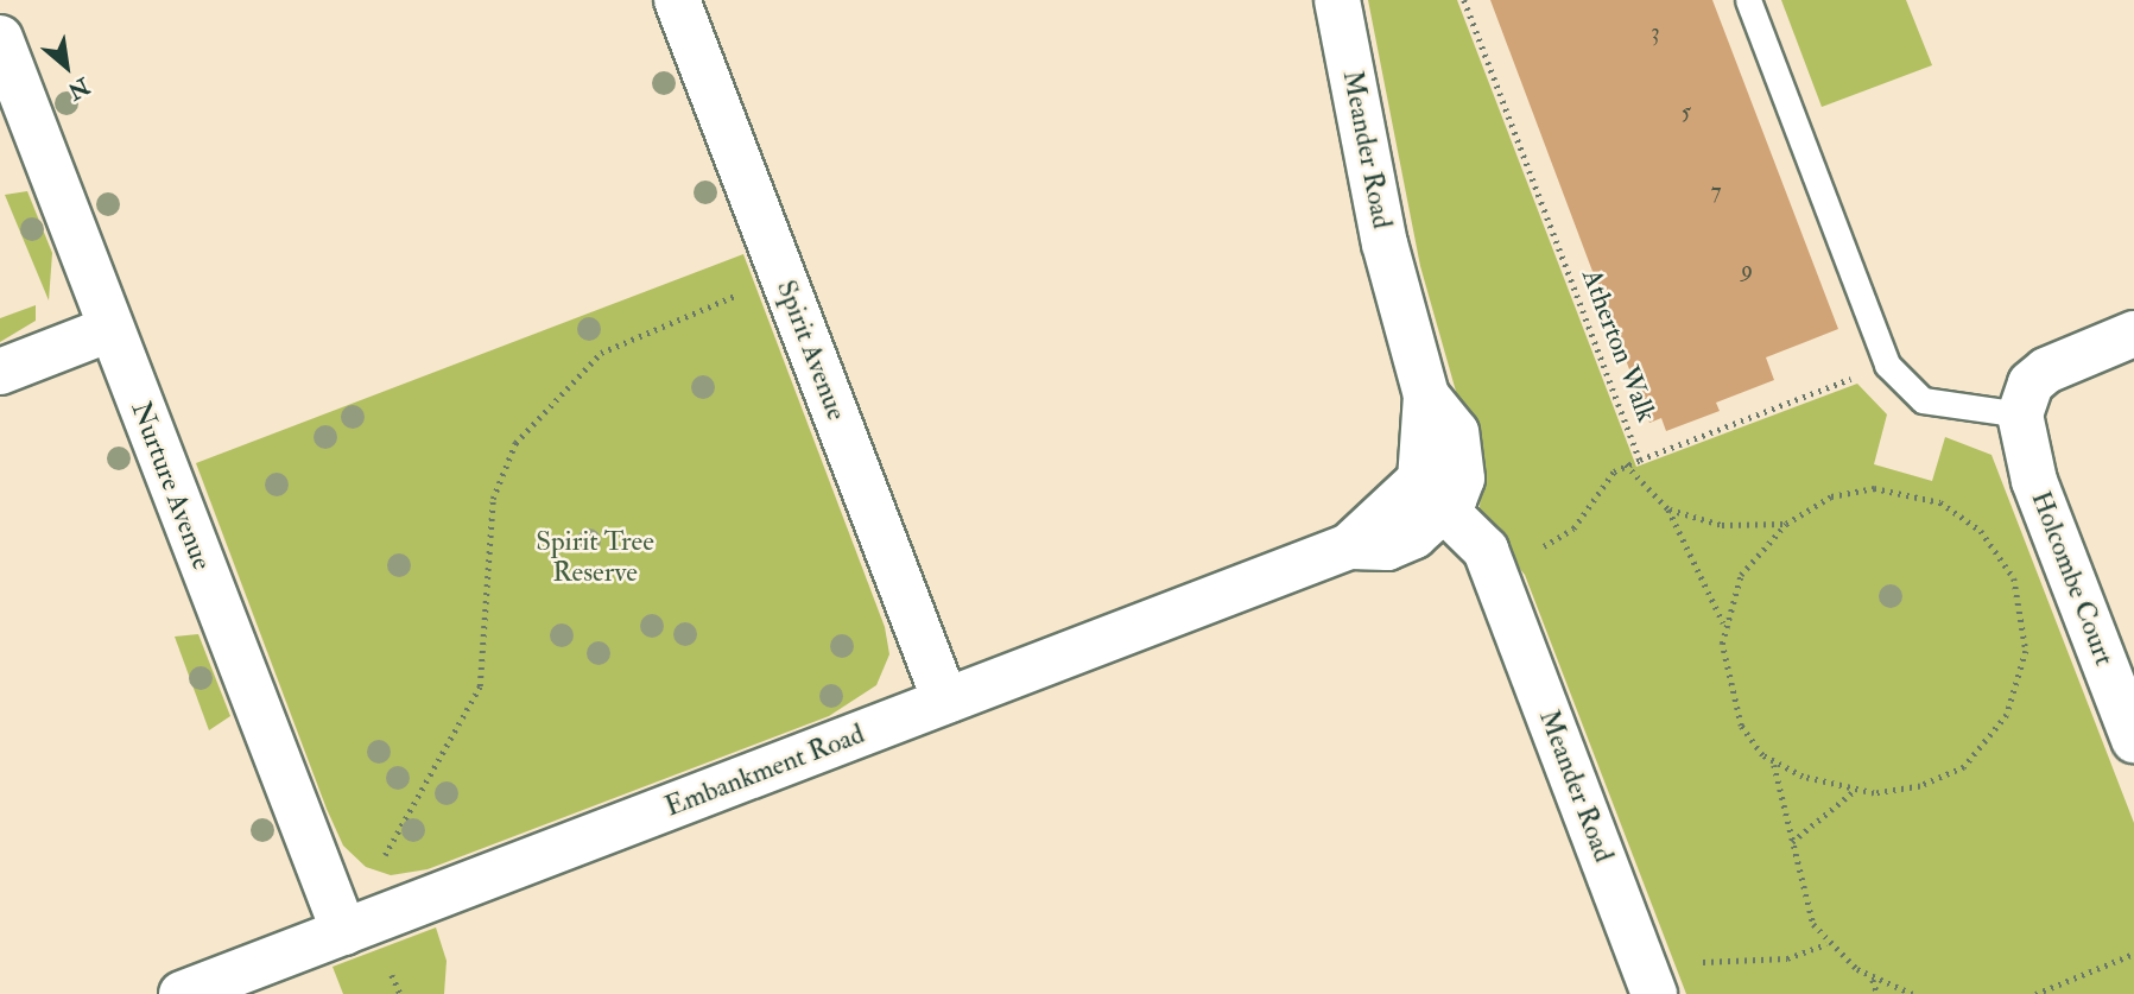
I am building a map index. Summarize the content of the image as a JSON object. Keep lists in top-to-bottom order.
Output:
{
  "streets": {
    "street": [
      "Meander Road",
      "Spirit Avenue",
      "Nurture Avenue",
      "Holcombe Court",
      "Embankment Road"
    ],
    "path": ["Atherton Walk"]
  },
  "crossings": [
    ["Meander Road", "Embankment Road"],
    ["Spirit Avenue", "Embankment Road"],
    ["Nurture Avenue", "Embankment Road"]
  ],
  "parks": ["Spirit Tree Reserve"],
  "house_numbers": [
    "3",
    "5",
    "7",
    "9"
  ],
  "north": "bottom right"
}
